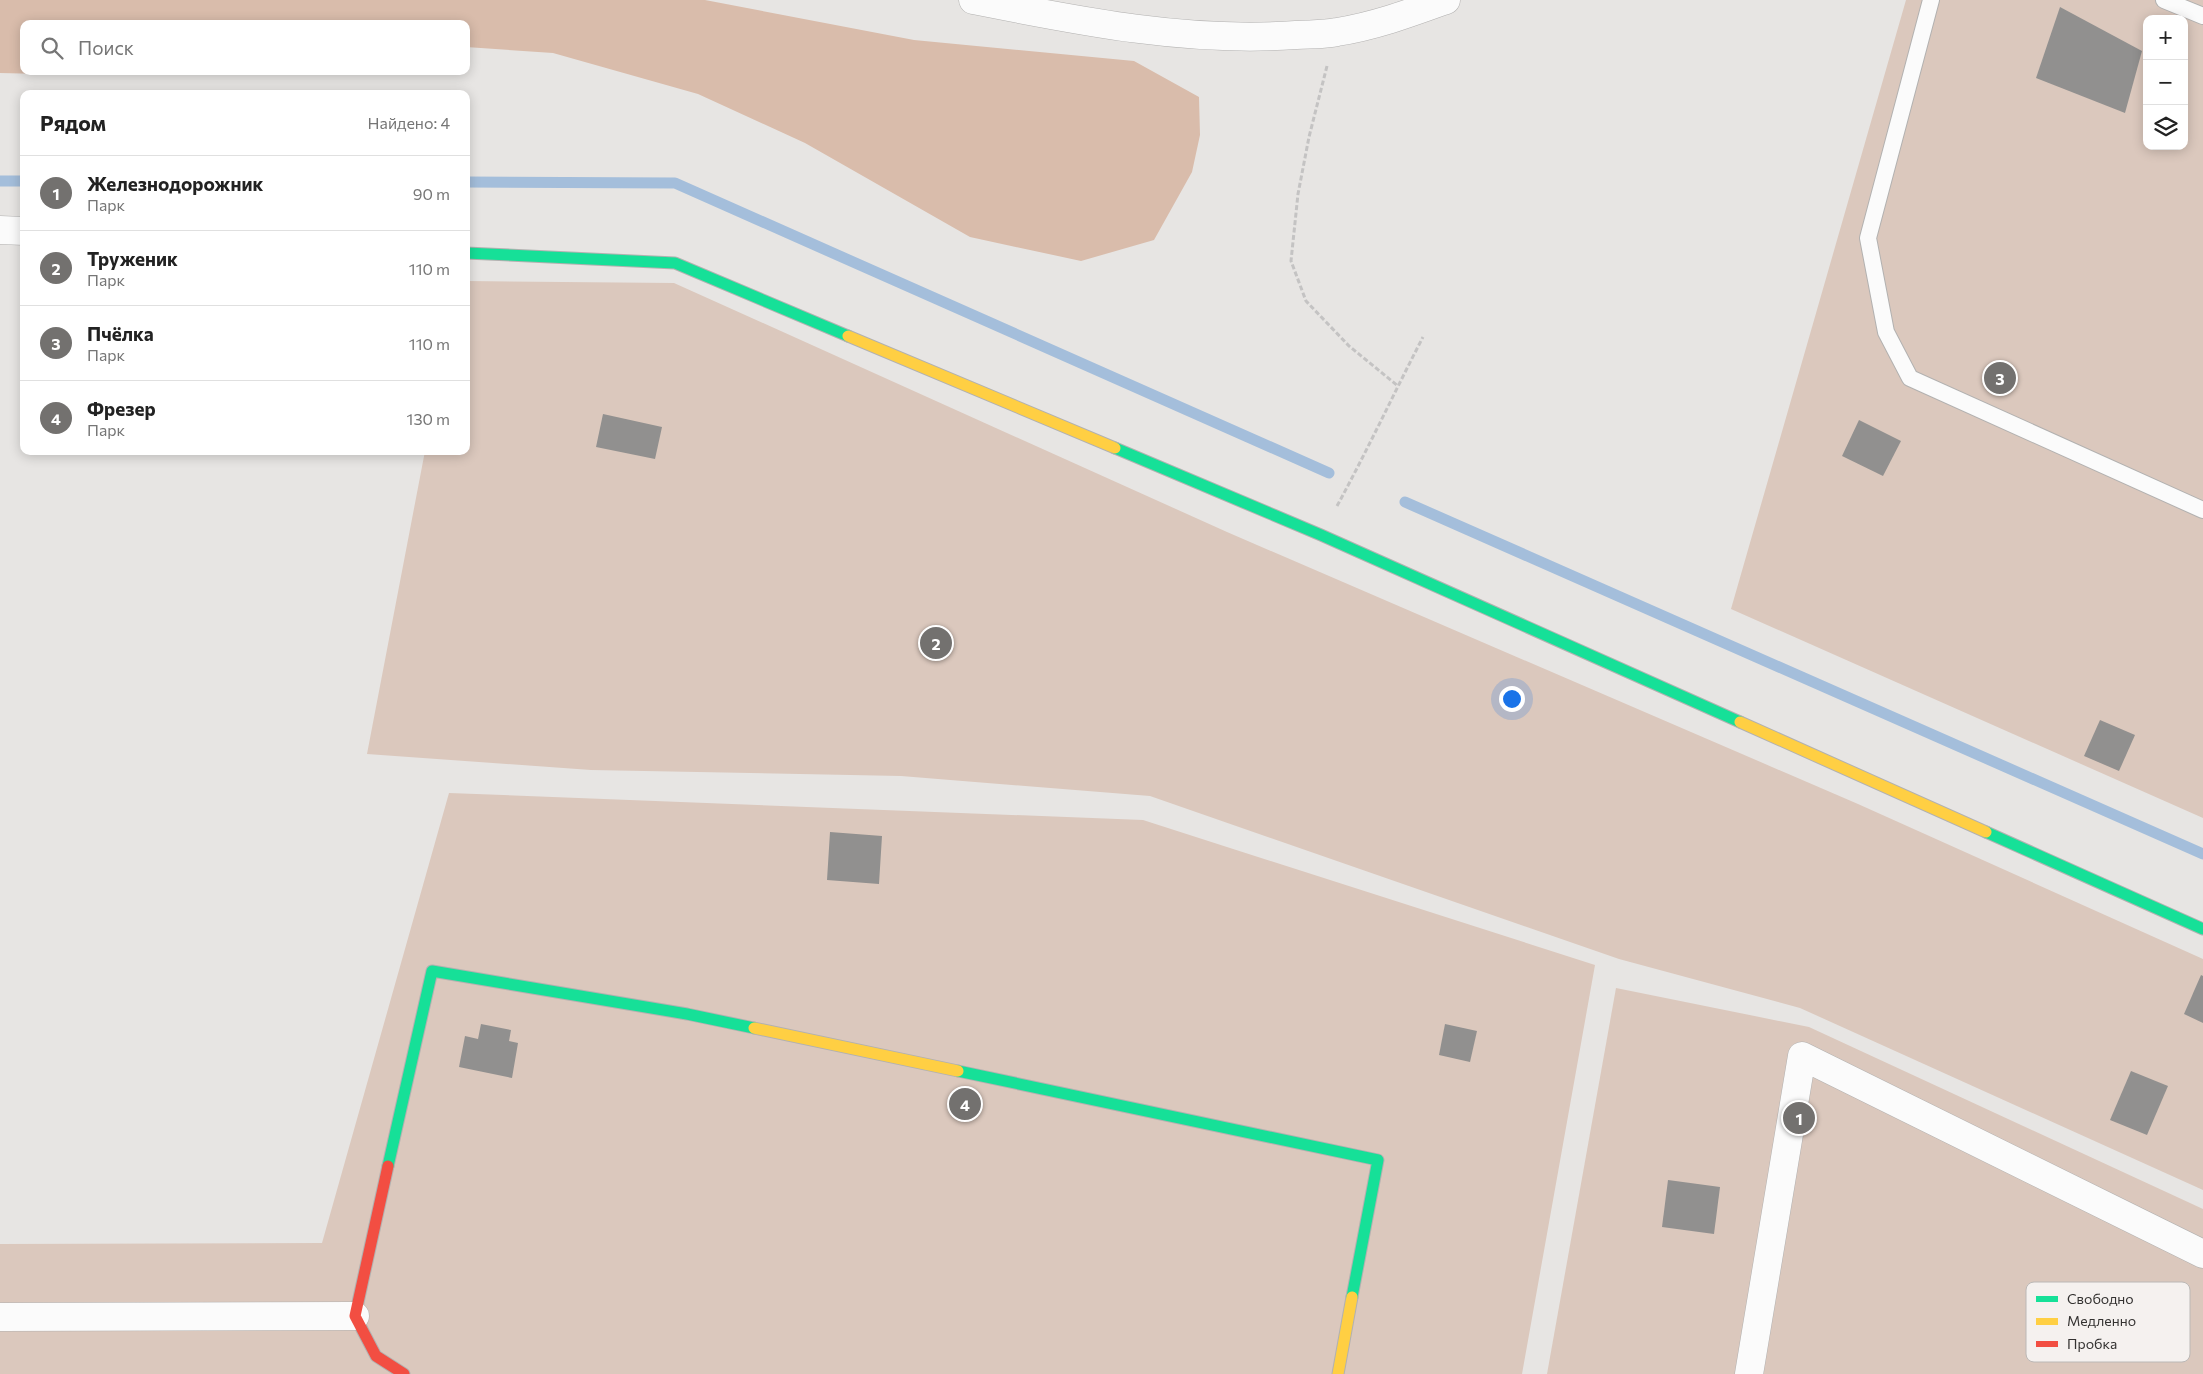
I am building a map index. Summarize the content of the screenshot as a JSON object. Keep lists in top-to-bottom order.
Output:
{
  "legend": ["Свободно", "Медленно", "Пробка"],
  "page": {
    "map_buttons": ["+", "−"],
    "search": "Поиск",
    "heading": ["Рядом", "Найдено: 4"],
    "list": [
      {
        "mark": "1",
        "name": "Железнодорожник",
        "note": "Парк",
        "value": "90 m"
      },
      {
        "mark": "2",
        "name": "Труженик",
        "note": "Парк",
        "value": "110 m"
      },
      {
        "mark": "3",
        "name": "Пчёлка",
        "note": "Парк",
        "value": "110 m"
      },
      {
        "mark": "4",
        "name": "Фрезер",
        "note": "Парк",
        "value": "130 m"
      }
    ],
    "pins": [
      "3",
      "2",
      "4",
      "1"
    ]
  }
}
